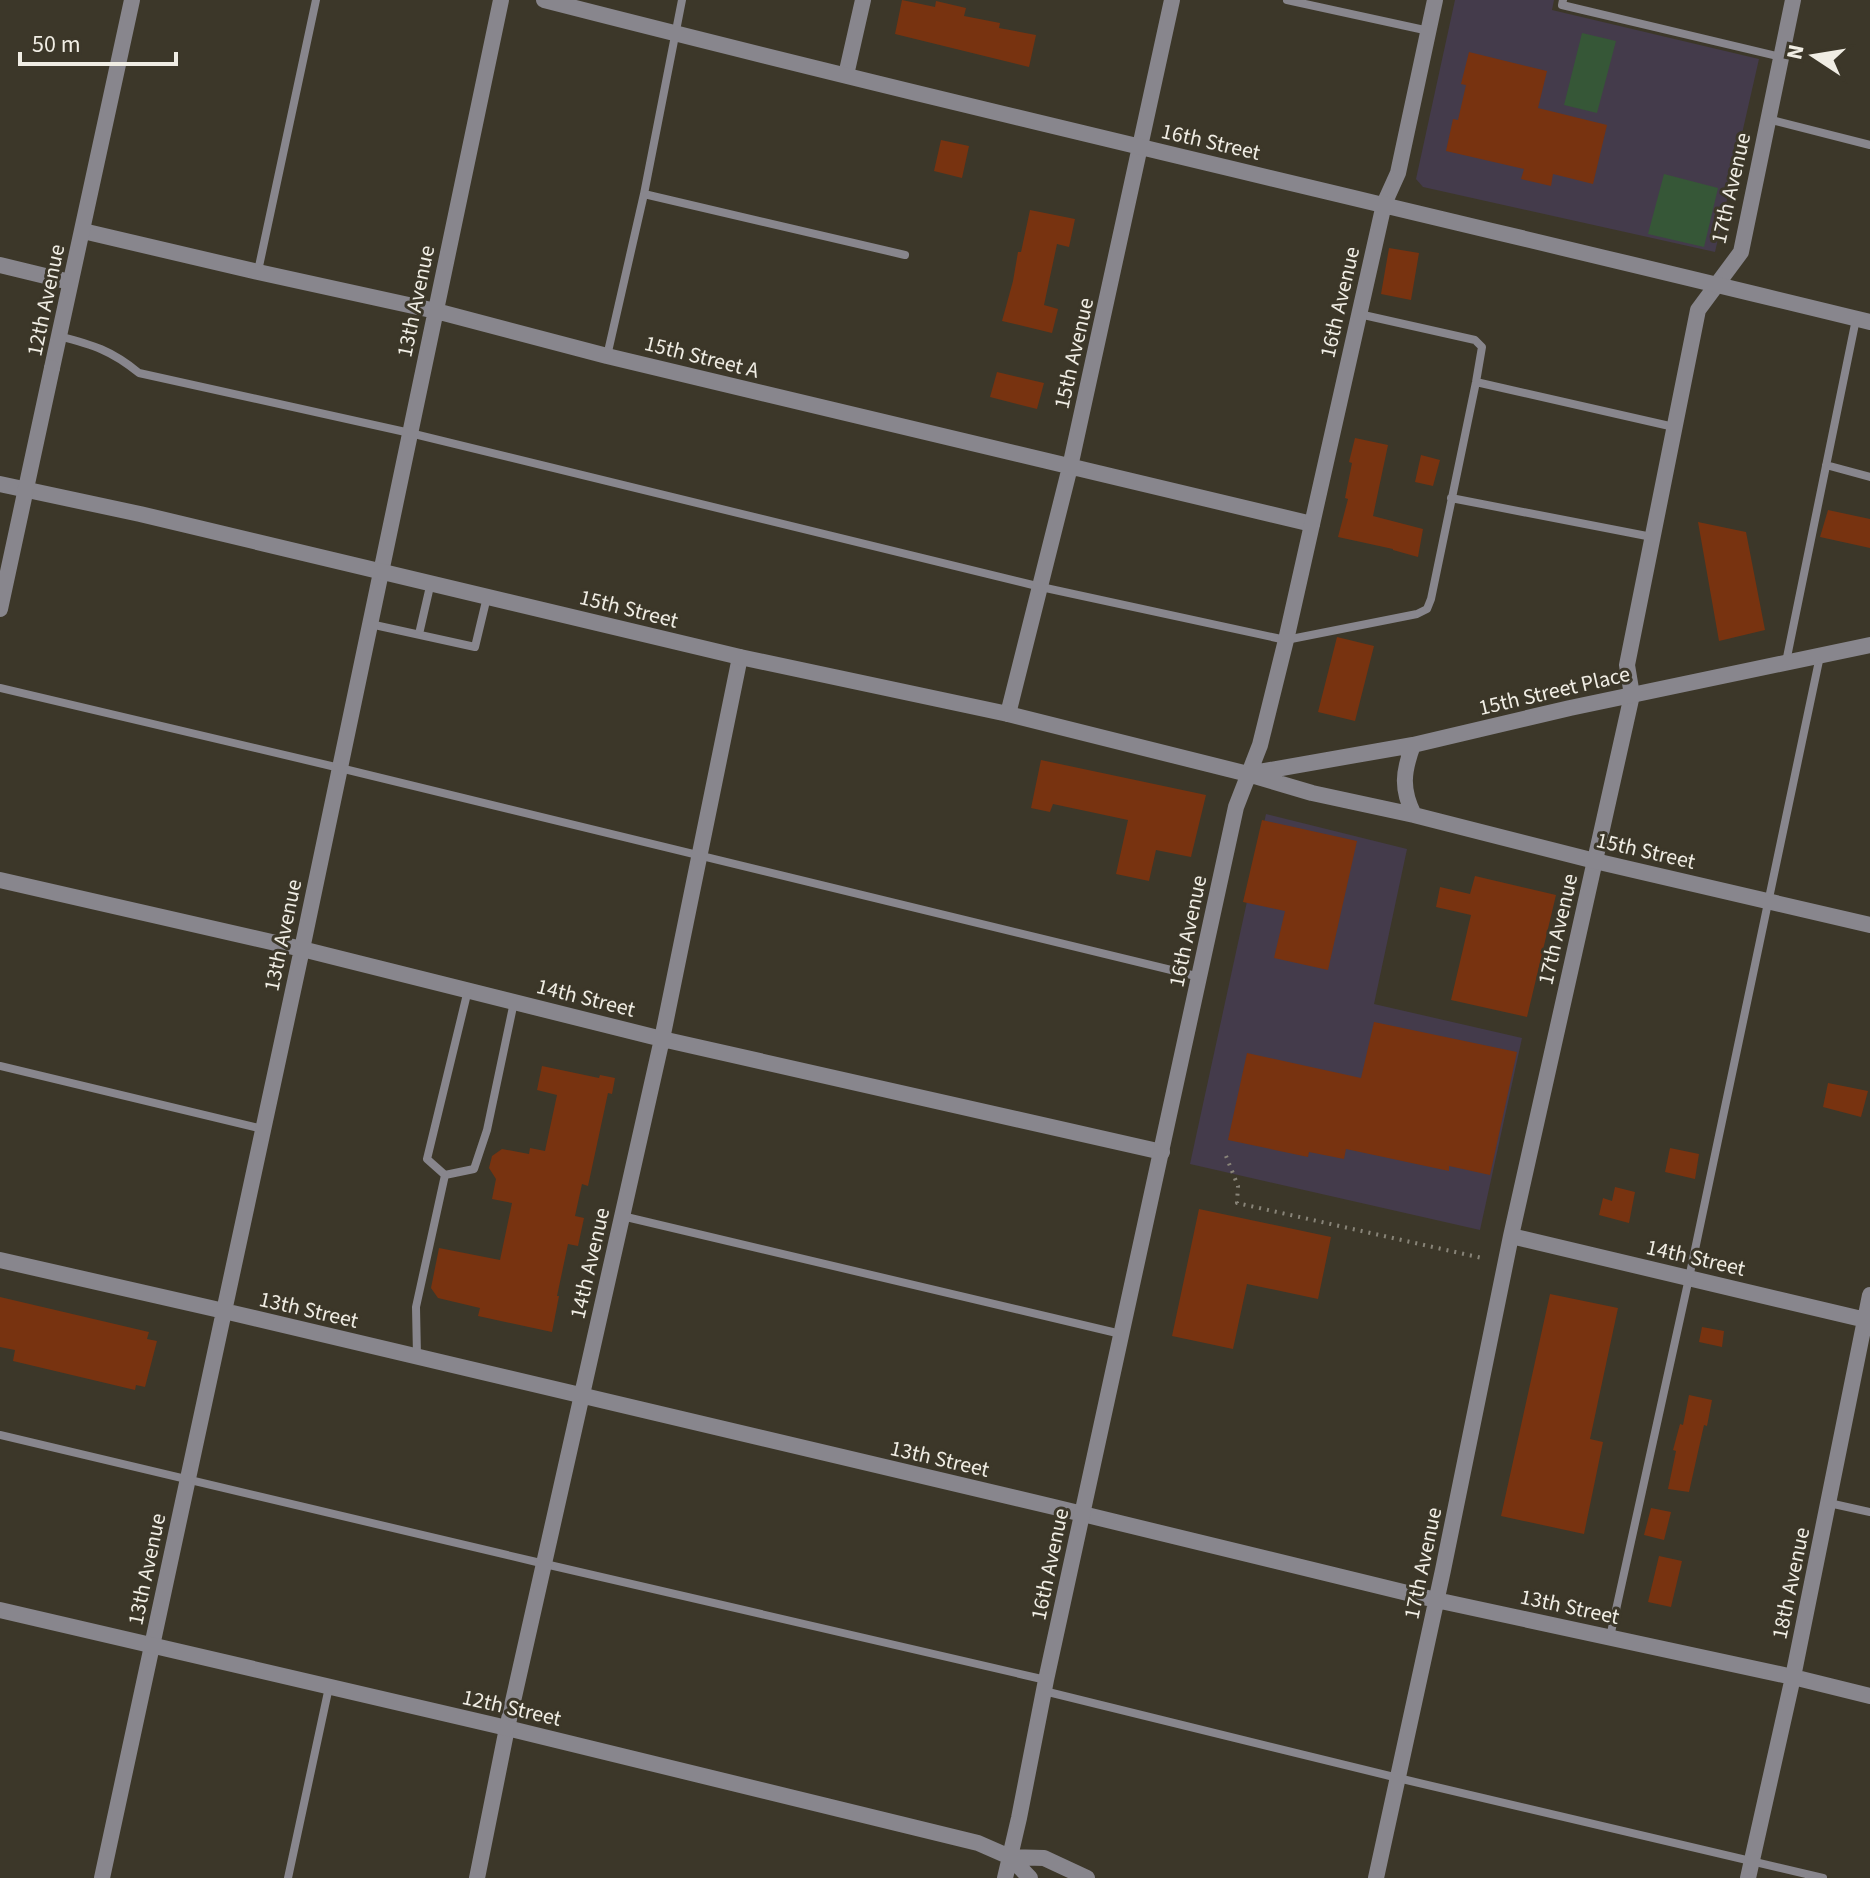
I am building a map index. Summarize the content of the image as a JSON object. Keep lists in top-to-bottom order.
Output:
{
  "streets": {
    "street": [
      "16th Street",
      "17th Avenue",
      "12th Avenue",
      "13th Avenue",
      "16th Avenue",
      "15th Avenue",
      "15th Street A",
      "15th Street",
      "15th Street Place",
      "14th Street",
      "14th Avenue",
      "13th Street",
      "18th Avenue",
      "12th Street"
    ]
  },
  "crossings": [
    ["16th Street", "17th Avenue"],
    ["16th Street", "16th Avenue"],
    ["16th Street", "15th Avenue"],
    ["17th Avenue", "15th Street"],
    ["17th Avenue", "15th Street Place"],
    ["17th Avenue", "14th Street"],
    ["17th Avenue", "13th Street"],
    ["12th Avenue", "15th Street A"],
    ["13th Avenue", "15th Street A"],
    ["13th Avenue", "15th Street"],
    ["13th Avenue", "14th Street"],
    ["13th Avenue", "13th Street"],
    ["13th Avenue", "12th Street"],
    ["16th Avenue", "15th Street A"],
    ["16th Avenue", "15th Street"],
    ["16th Avenue", "15th Street Place"],
    ["16th Avenue", "14th Street"],
    ["16th Avenue", "13th Street"],
    ["16th Avenue", "12th Street"],
    ["15th Avenue", "15th Street A"],
    ["15th Avenue", "15th Street"],
    ["15th Street", "15th Street Place"],
    ["15th Street", "14th Avenue"],
    ["14th Street", "14th Avenue"],
    ["14th Street", "18th Avenue"],
    ["14th Avenue", "13th Street"],
    ["14th Avenue", "12th Street"],
    ["13th Street", "18th Avenue"]
  ],
  "scale_bar": "50 m",
  "north": "left"
}
